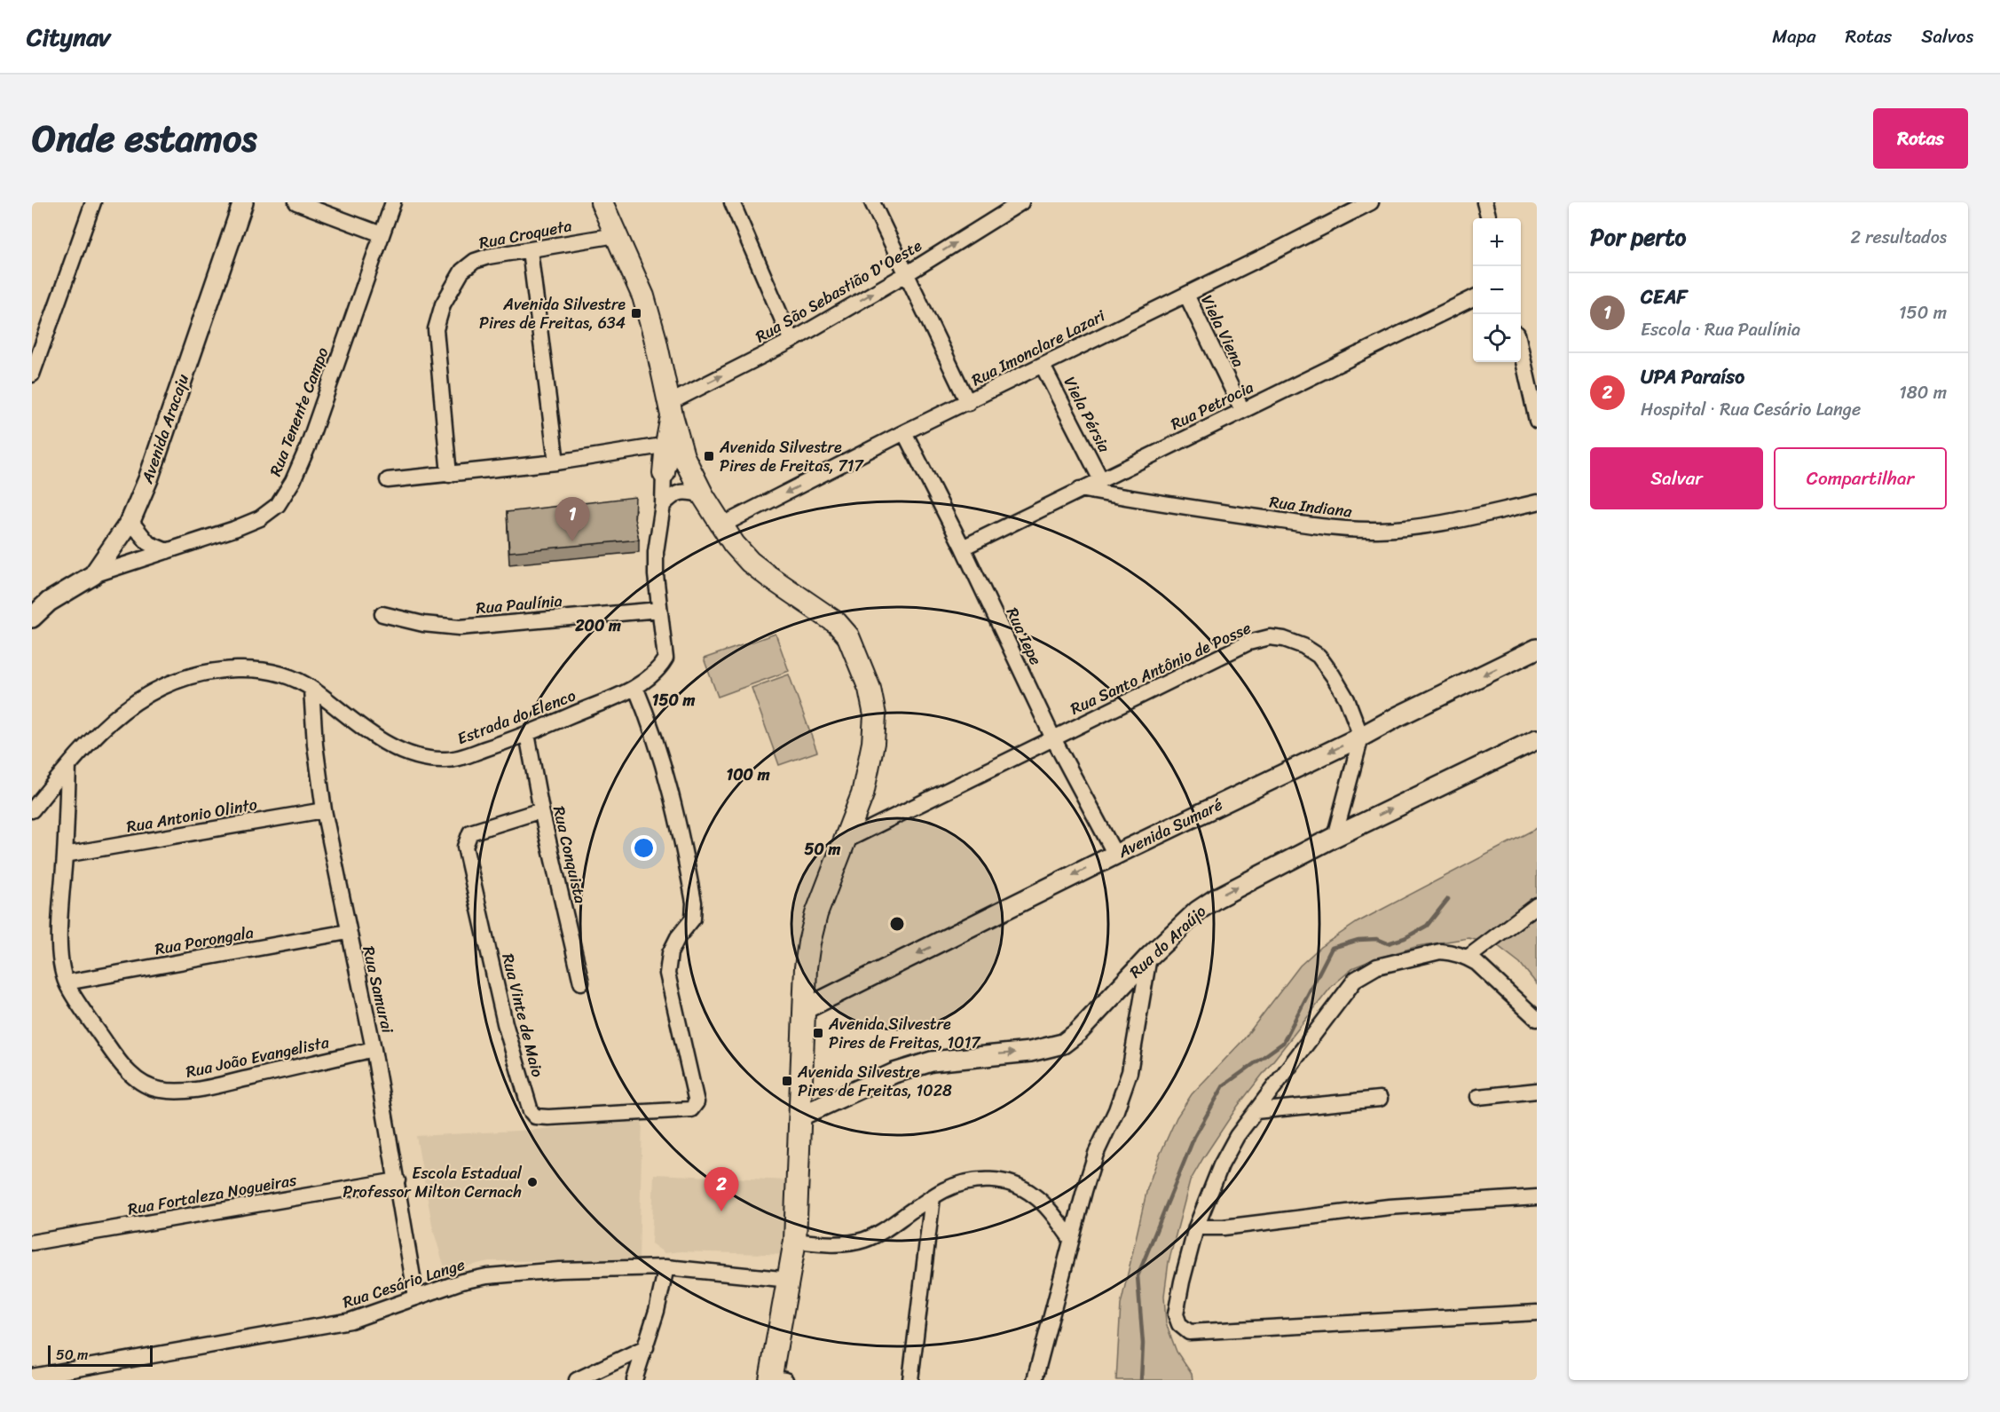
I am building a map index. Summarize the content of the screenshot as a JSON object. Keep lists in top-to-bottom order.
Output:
{
  "streets": {
    "street": [
      "Rua Croqueta",
      "Rua São Sebastião D'Oeste",
      "Viela Viena",
      "Rua Imonclare Lazari",
      "Rua Petrocia",
      "Rua Tenente Campo",
      "Viela Pérsia",
      "Avenida Aracaju",
      "Rua Indiana",
      "Rua Paulínia",
      "Rua Iepe",
      "Rua Santo Antônio de Posse",
      "Estrada do Elenco",
      "Rua Antonio Olinto",
      "Avenida Sumaré",
      "Rua Conquista",
      "Rua Porongala",
      "Rua do Araújo",
      "Rua Samurai",
      "Rua Vinte de Maio",
      "Rua João Evangelista",
      "Rua Fortaleza Nogueiras",
      "Rua Cesário Lange"
    ]
  },
  "crossings": [
    ["Viela Viena", "Rua Imonclare Lazari"],
    ["Viela Viena", "Rua Petrocia"],
    ["Rua Imonclare Lazari", "Viela Pérsia"],
    ["Rua Imonclare Lazari", "Rua Iepe"],
    ["Rua Petrocia", "Viela Pérsia"],
    ["Rua Petrocia", "Rua Indiana"],
    ["Rua Petrocia", "Rua Iepe"],
    ["Rua Tenente Campo", "Avenida Aracaju"],
    ["Rua Paulínia", "Estrada do Elenco"],
    ["Rua Iepe", "Rua Santo Antônio de Posse"],
    ["Rua Iepe", "Avenida Sumaré"],
    ["Rua Santo Antônio de Posse", "Avenida Sumaré"],
    ["Estrada do Elenco", "Rua Conquista"],
    ["Estrada do Elenco", "Rua Samurai"],
    ["Estrada do Elenco", "Rua Vinte de Maio"],
    ["Estrada do Elenco", "Rua João Evangelista"],
    ["Rua Antonio Olinto", "Rua Samurai"],
    ["Rua Antonio Olinto", "Rua João Evangelista"],
    ["Rua Conquista", "Rua Vinte de Maio"],
    ["Rua Porongala", "Rua Samurai"],
    ["Rua Porongala", "Rua João Evangelista"],
    ["Rua Samurai", "Rua João Evangelista"],
    ["Rua Samurai", "Rua Fortaleza Nogueiras"],
    ["Rua Samurai", "Rua Cesário Lange"]
  ],
  "one_way": ["Rua São Sebastião D'Oeste", "Avenida Sumaré"],
  "places": {
    "transit": [
      "Avenida Silvestre Pires de Freitas, 634",
      "Avenida Silvestre Pires de Freitas, 717",
      "Avenida Silvestre Pires de Freitas, 1017",
      "Avenida Silvestre Pires de Freitas, 1028"
    ],
    "other": ["Escola Estadual Professor Milton Cernach"]
  },
  "scale_bar": "50 m",
  "page": {
    "header": "Citynav",
    "nav": ["Mapa", "Rotas", "Salvos"],
    "title": "Onde estamos",
    "buttons": [
      "Rotas",
      ["Salvar", "Compartilhar"]
    ],
    "heading": ["Por perto", "2 resultados"],
    "map_buttons": ["+", "−"],
    "list": [
      {
        "mark": "1",
        "name": "CEAF",
        "note": "Escola · Rua Paulínia",
        "value": "150 m"
      },
      {
        "mark": "2",
        "name": "UPA Paraíso",
        "note": "Hospital · Rua Cesário Lange",
        "value": "180 m"
      }
    ],
    "pins": ["1", "2"],
    "scale": "50 m"
  },
  "rings": [
    "200 m",
    "150 m",
    "100 m",
    "50 m"
  ]
}
